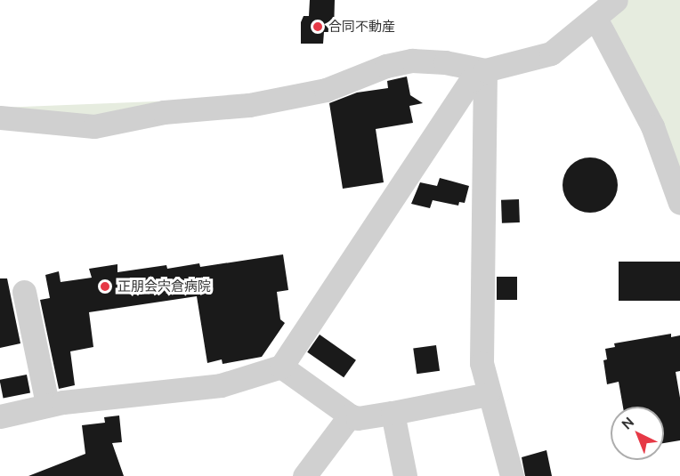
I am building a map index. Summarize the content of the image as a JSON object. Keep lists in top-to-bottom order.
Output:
{
  "places": ["合同不動産", "正朋会宍倉病院"],
  "north": "top left"
}
